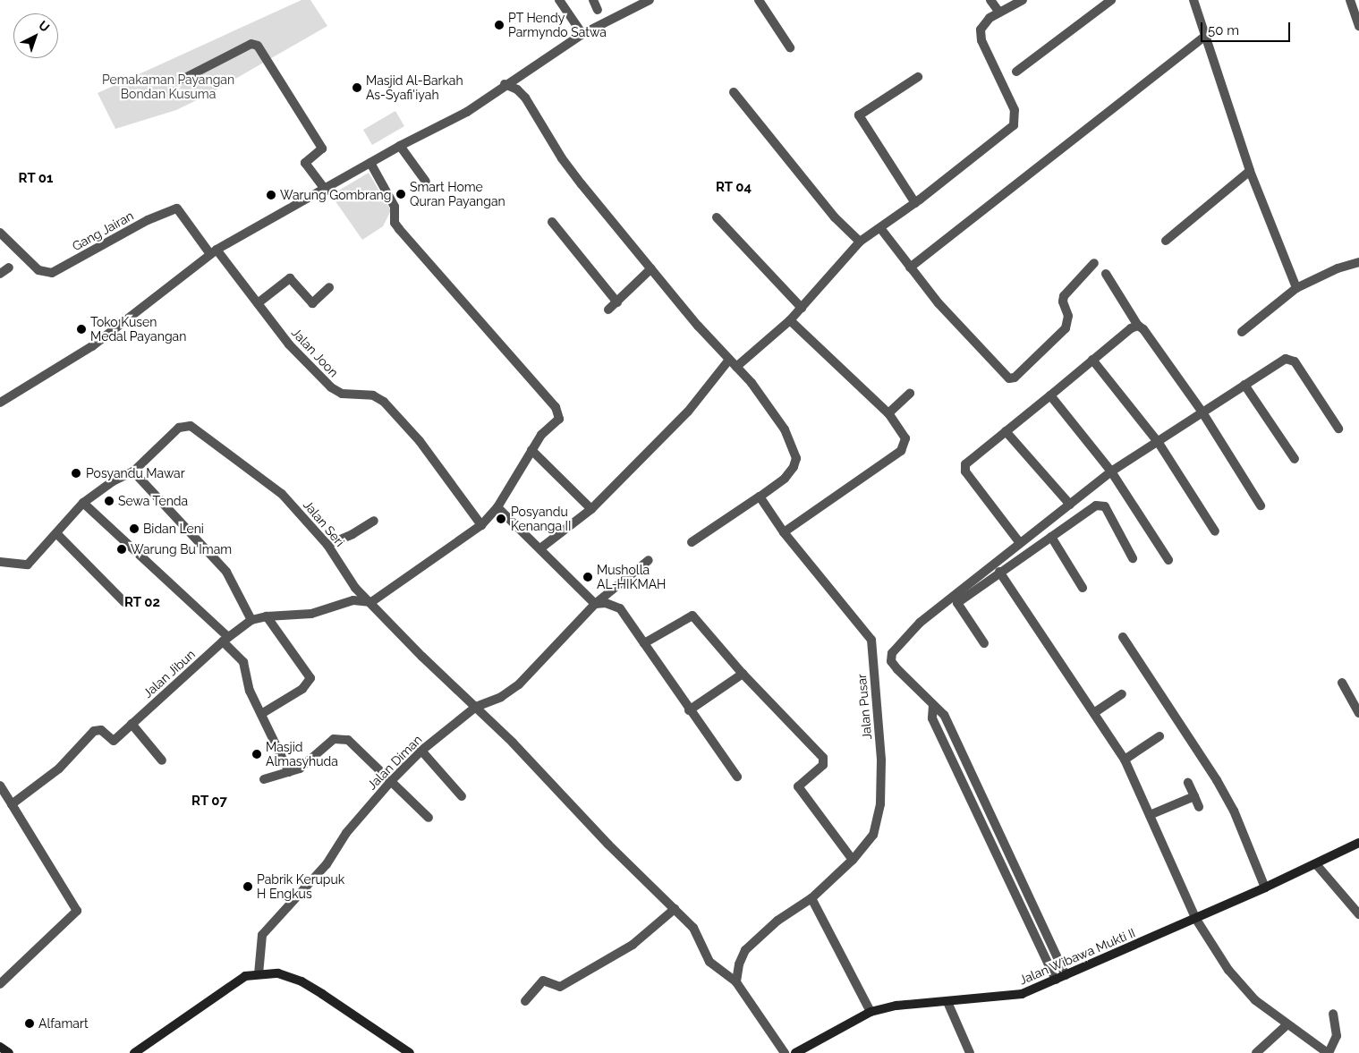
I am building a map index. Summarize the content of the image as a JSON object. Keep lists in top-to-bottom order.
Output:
{
  "streets": {
    "main road": ["Jalan Wibawa Mukti II"],
    "street": [
      "Gang Jairan",
      "Jalan Joon",
      "Jalan Seri",
      "Jalan Jibun",
      "Jalan Pusar",
      "Jalan Diman"
    ]
  },
  "crossings": [
    ["Gang Jairan", "Jalan Joon"],
    ["Jalan Seri", "Jalan Jibun"],
    ["Jalan Seri", "Jalan Pusar"],
    ["Jalan Seri", "Jalan Diman"]
  ],
  "districts": [
    "RT 01",
    "RT 04",
    "RT 02",
    "RT 07"
  ],
  "parks": ["Pemakaman Payangan Bondan Kusuma"],
  "places": [
    "PT Hendy Parmyndo Satwa",
    "Masjid Al-Barkah As-Syafi'iyah",
    "Smart Home Quran Payangan",
    "Warung Gombrang",
    "Toko Kusen Medal Payangan",
    "Posyandu Mawar",
    "Sewa Tenda",
    "Posyandu Kenanga II",
    "Bidan Leni",
    "Warung Bu Imam",
    "Musholla AL-HIKMAH",
    "Masjid Almasyhuda",
    "Pabrik Kerupuk H Engkus",
    "Alfamart"
  ],
  "scale_bar": "50 m",
  "north": "top right"
}
